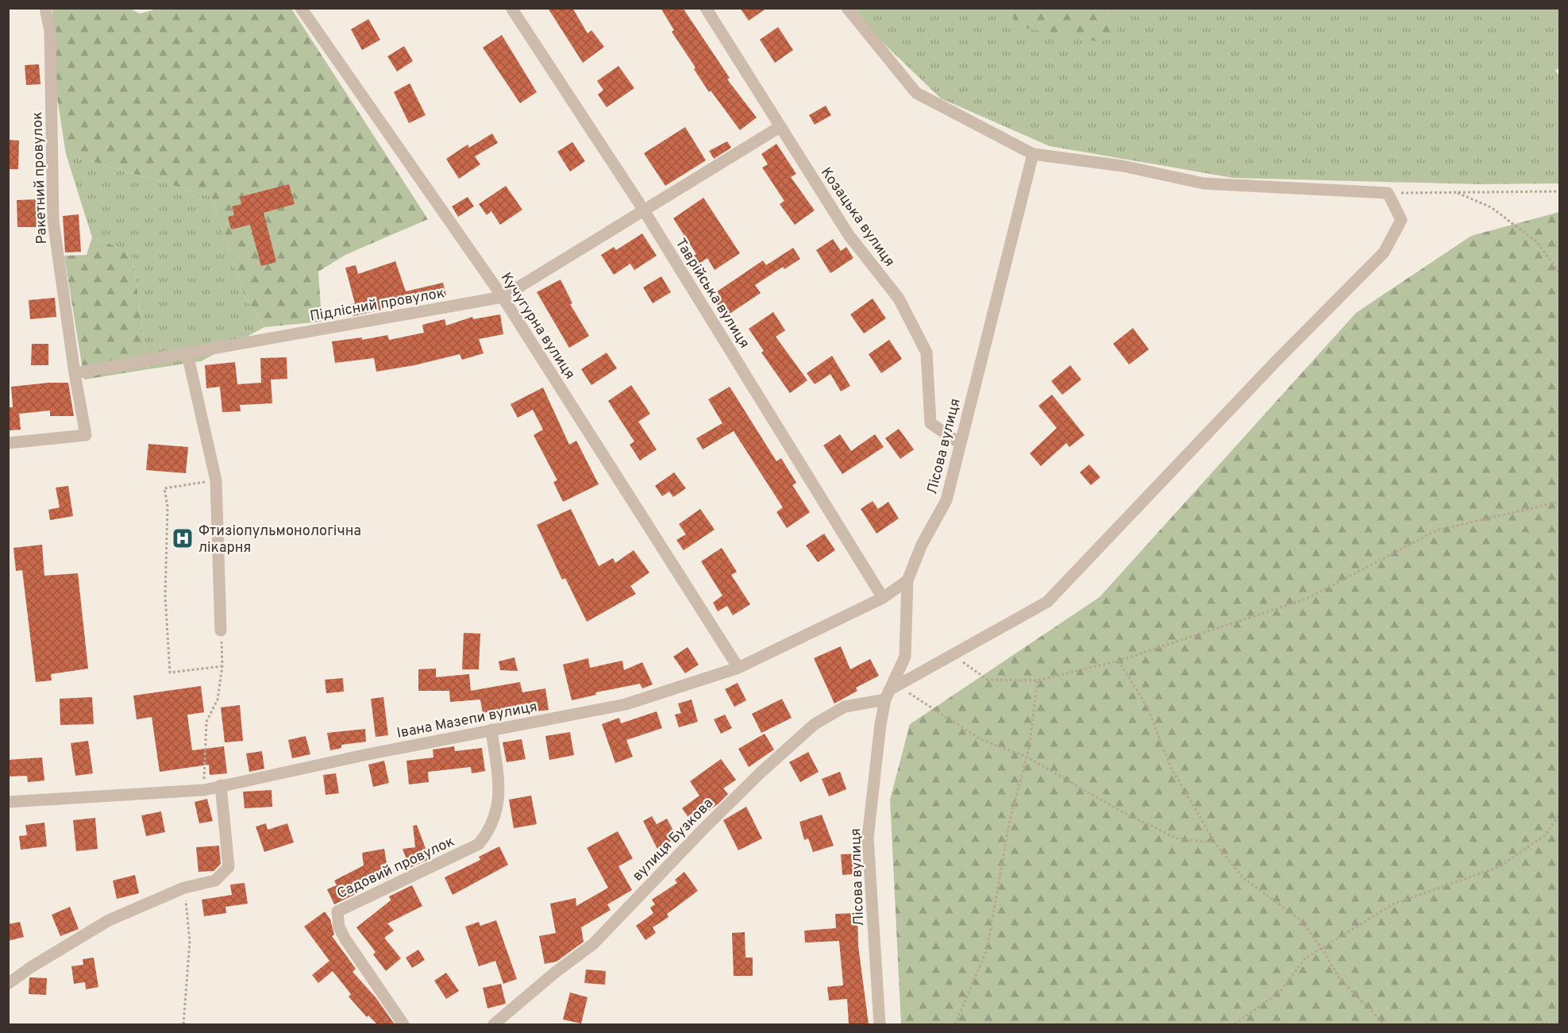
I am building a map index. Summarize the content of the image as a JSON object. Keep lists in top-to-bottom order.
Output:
{
  "streets": {
    "street": [
      "Ракетний провулок",
      "Козацька вулиця",
      "Таврійська вулиця",
      "Підлісний провулок",
      "Кучугурна вулиця",
      "Лісова вулиця",
      "Івана Мазепи вулиця",
      "вулиця Бузкова",
      "Садовий провулок"
    ]
  },
  "crossings": [
    ["Ракетний провулок", "Підлісний провулок"],
    ["Козацька вулиця", "Підлісний провулок"],
    ["Козацька вулиця", "Лісова вулиця"],
    ["Таврійська вулиця", "Підлісний провулок"],
    ["Таврійська вулиця", "Івана Мазепи вулиця"],
    ["Підлісний провулок", "Кучугурна вулиця"],
    ["Кучугурна вулиця", "Івана Мазепи вулиця"],
    ["Лісова вулиця", "Івана Мазепи вулиця"],
    ["Лісова вулиця", "вулиця Бузкова"],
    ["Івана Мазепи вулиця", "Садовий провулок"]
  ],
  "places": {
    "hospital": ["Фтизіопульмонологічна лікарня"]
  }
}
